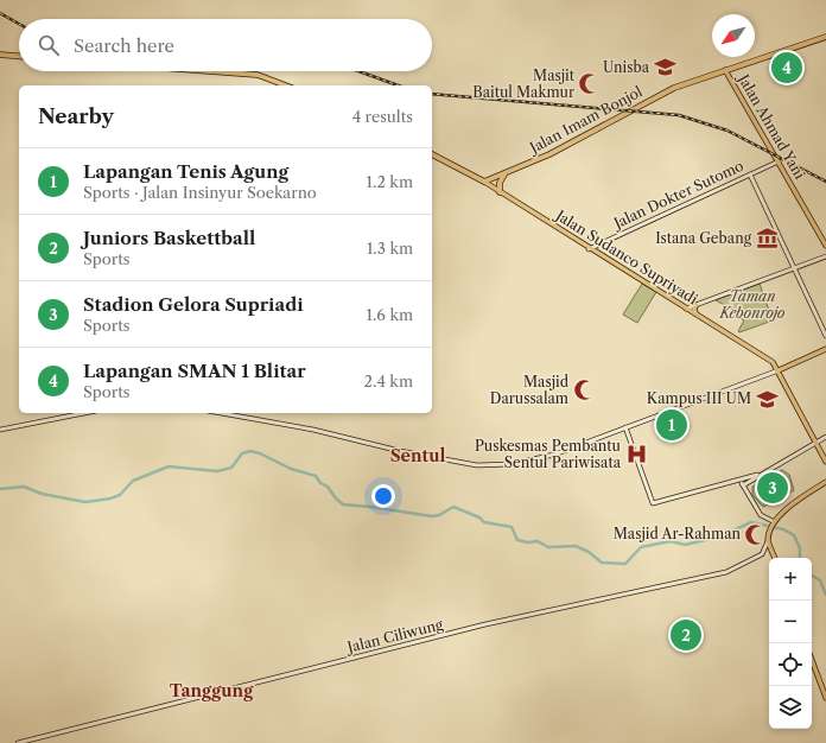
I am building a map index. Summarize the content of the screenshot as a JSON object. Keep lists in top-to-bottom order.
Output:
{
  "streets": {
    "highway": ["Jalan Imam Bonjol"],
    "main road": [
      "Jalan Ahmad Yani",
      "Jalan Dokter Sutomo",
      "Jalan Sudanco Supriyadi",
      "Jalan Ciliwung"
    ]
  },
  "crossings": [
    ["Jalan Imam Bonjol", "Jalan Ahmad Yani"],
    ["Jalan Imam Bonjol", "Jalan Sudanco Supriyadi"],
    ["Jalan Ahmad Yani", "Jalan Dokter Sutomo"],
    ["Jalan Dokter Sutomo", "Jalan Sudanco Supriyadi"]
  ],
  "districts": ["Sentul", "Tanggung"],
  "parks": ["Taman Kebonrojo"],
  "places": {
    "school or university": ["Unisba", "Kampus III UM"],
    "mosque": ["Masjit Baitul Makmur", "Masjid Darussalam", "Masjid Ar-Rahman"],
    "museum": ["Istana Gebang"],
    "hospital": ["Puskesmas Pembantu Sentul Pariwisata"]
  },
  "north": "bottom left",
  "page": {
    "search": "Search here",
    "pins": [
      "4",
      "1",
      "3",
      "2"
    ],
    "heading": ["Nearby", "4 results"],
    "list": [
      {
        "mark": "1",
        "name": "Lapangan Tenis Agung",
        "note": "Sports · Jalan Insinyur Soekarno",
        "value": "1.2 km"
      },
      {
        "mark": "2",
        "name": "Juniors Baskettball",
        "note": "Sports",
        "value": "1.3 km"
      },
      {
        "mark": "3",
        "name": "Stadion Gelora Supriadi",
        "note": "Sports",
        "value": "1.6 km"
      },
      {
        "mark": "4",
        "name": "Lapangan SMAN 1 Blitar",
        "note": "Sports",
        "value": "2.4 km"
      }
    ],
    "map_buttons": ["+", "−"]
  }
}
